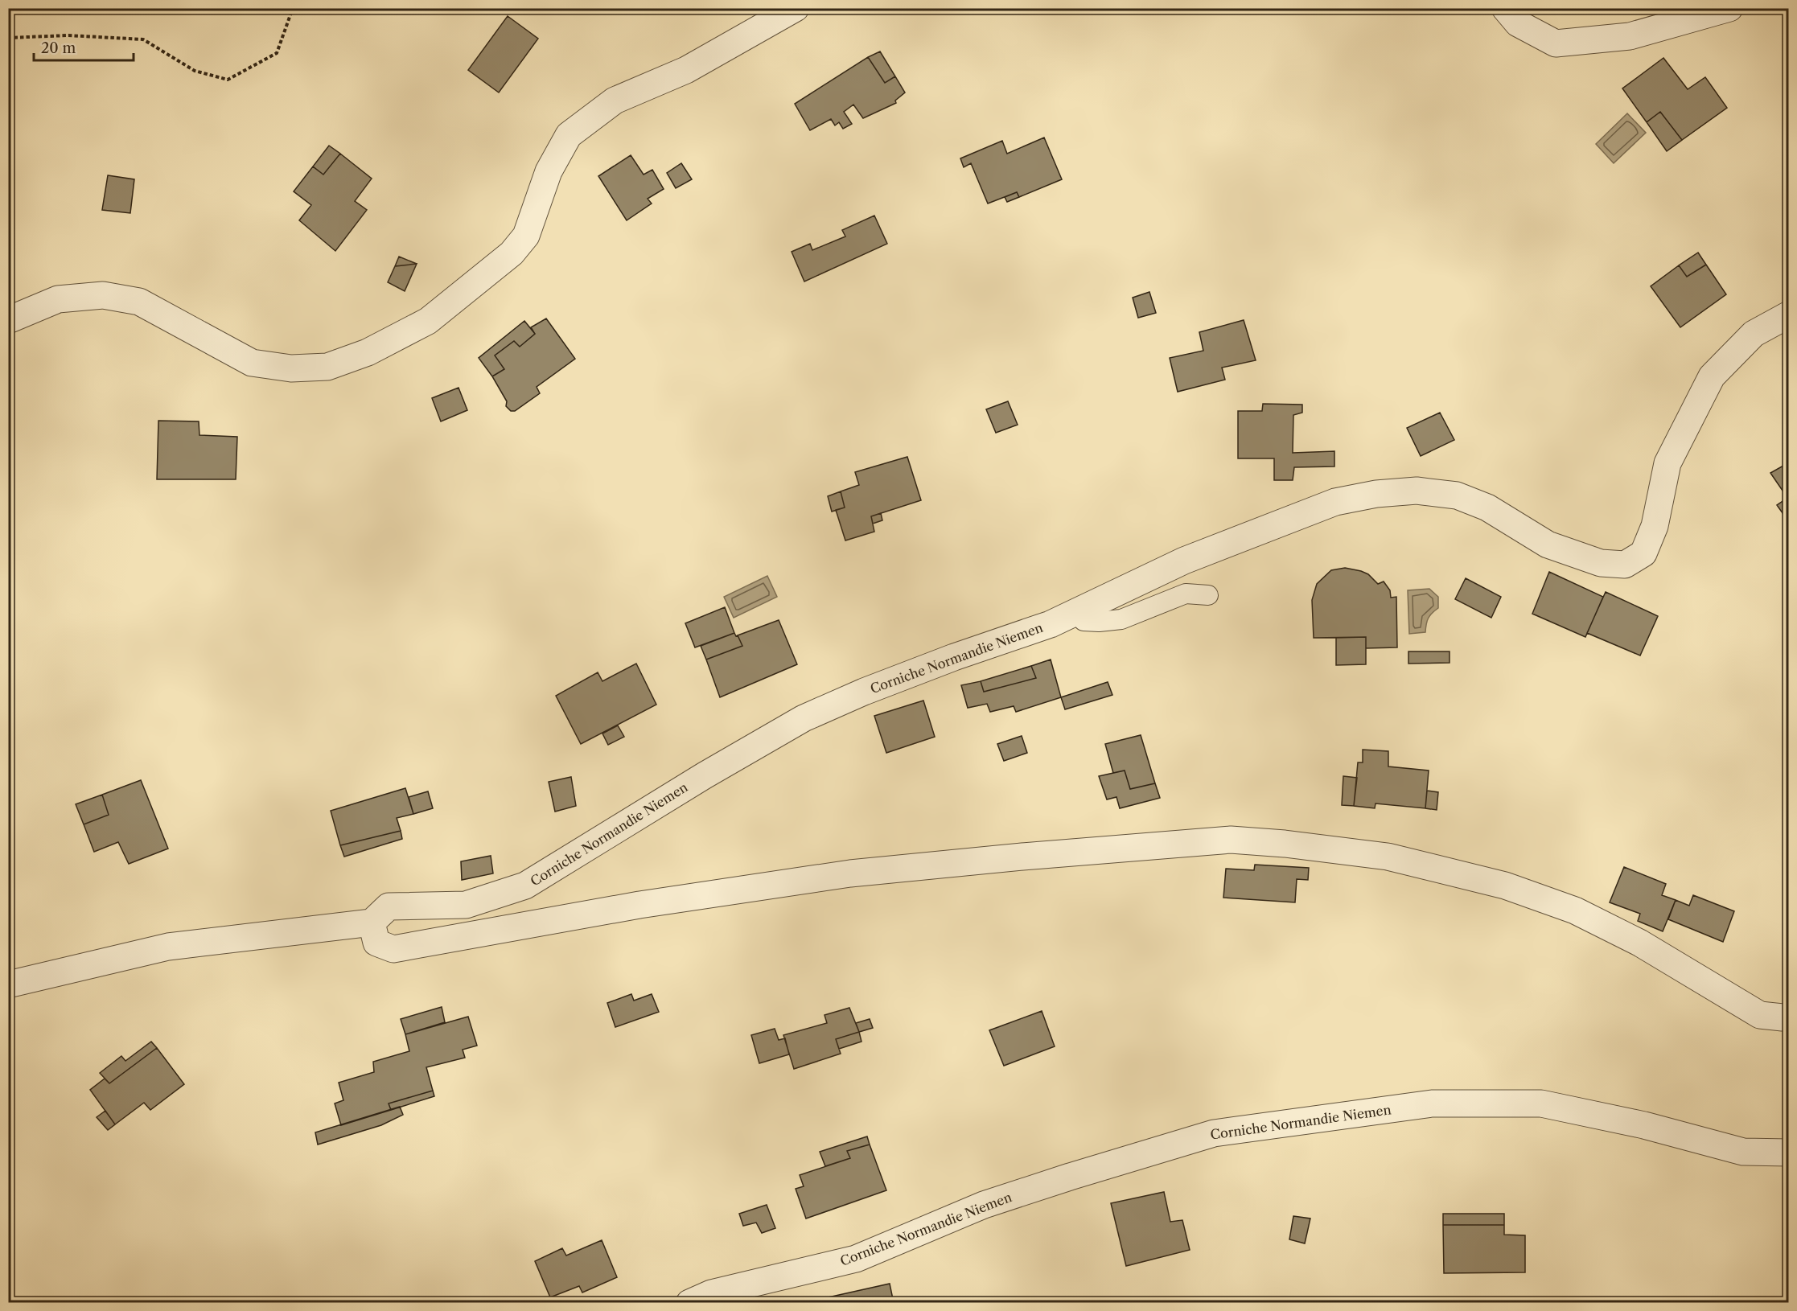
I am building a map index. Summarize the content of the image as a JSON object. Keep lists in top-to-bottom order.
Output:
{
  "streets": {
    "street": ["Corniche Normandie Niemen"]
  },
  "scale_bar": "20 m"
}
